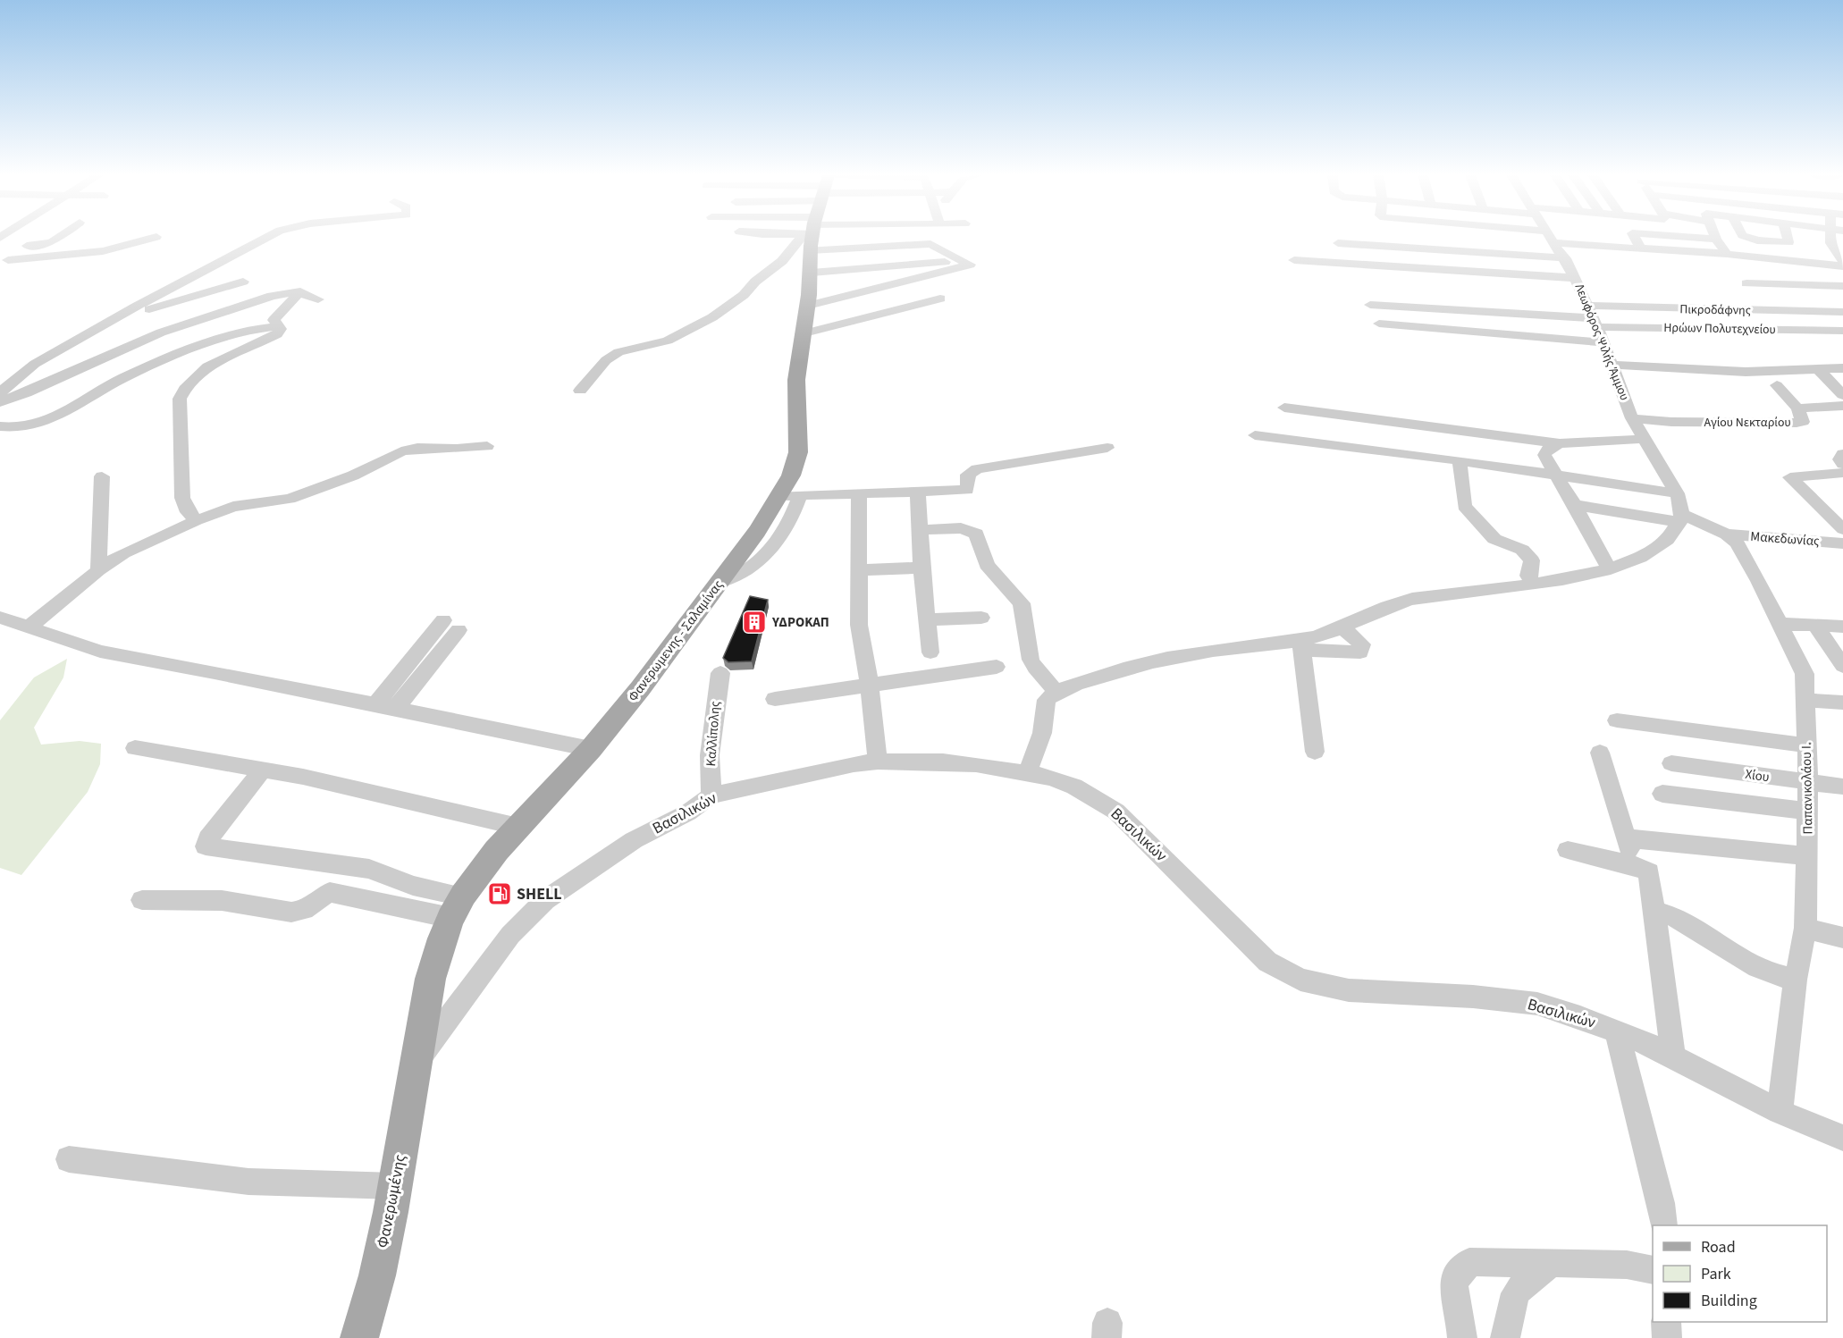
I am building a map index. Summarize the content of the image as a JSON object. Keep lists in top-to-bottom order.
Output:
{
  "streets": {
    "main road": ["Φανερωμενης - Σαλαμίνας", "Φανερωμένης"],
    "street": [
      "Πικροδάφνης",
      "Ηρώων Πολυτεχνείου",
      "Λεωφόρος Ψιλής Άμμου",
      "Αγίου Νεκταρίου",
      "Μακεδωνίας",
      "Καλλίπολης",
      "Χίου",
      "Παπανικολάου Ι.",
      "Βασιλικών"
    ]
  },
  "crossings": [
    ["Πικροδάφνης", "Ηρώων Πολυτεχνείου"],
    ["Πικροδάφνης", "Λεωφόρος Ψιλής Άμμου"],
    ["Ηρώων Πολυτεχνείου", "Λεωφόρος Ψιλής Άμμου"],
    ["Λεωφόρος Ψιλής Άμμου", "Αγίου Νεκταρίου"],
    ["Λεωφόρος Ψιλής Άμμου", "Παπανικολάου Ι."],
    ["Μακεδωνίας", "Παπανικολάου Ι."],
    ["Φανερωμενης - Σαλαμίνας", "Βασιλικών"],
    ["Φανερωμενης - Σαλαμίνας", "Φανερωμένης"],
    ["Καλλίπολης", "Βασιλικών"],
    ["Χίου", "Παπανικολάου Ι."],
    ["Παπανικολάου Ι.", "Βασιλικών"],
    ["Βασιλικών", "Φανερωμένης"]
  ],
  "places": {
    "building": ["ΥΔΡΟΚΑΠ"],
    "fuel station": ["SHELL"]
  },
  "legend": ["Road", "Park", "Building"]
}
